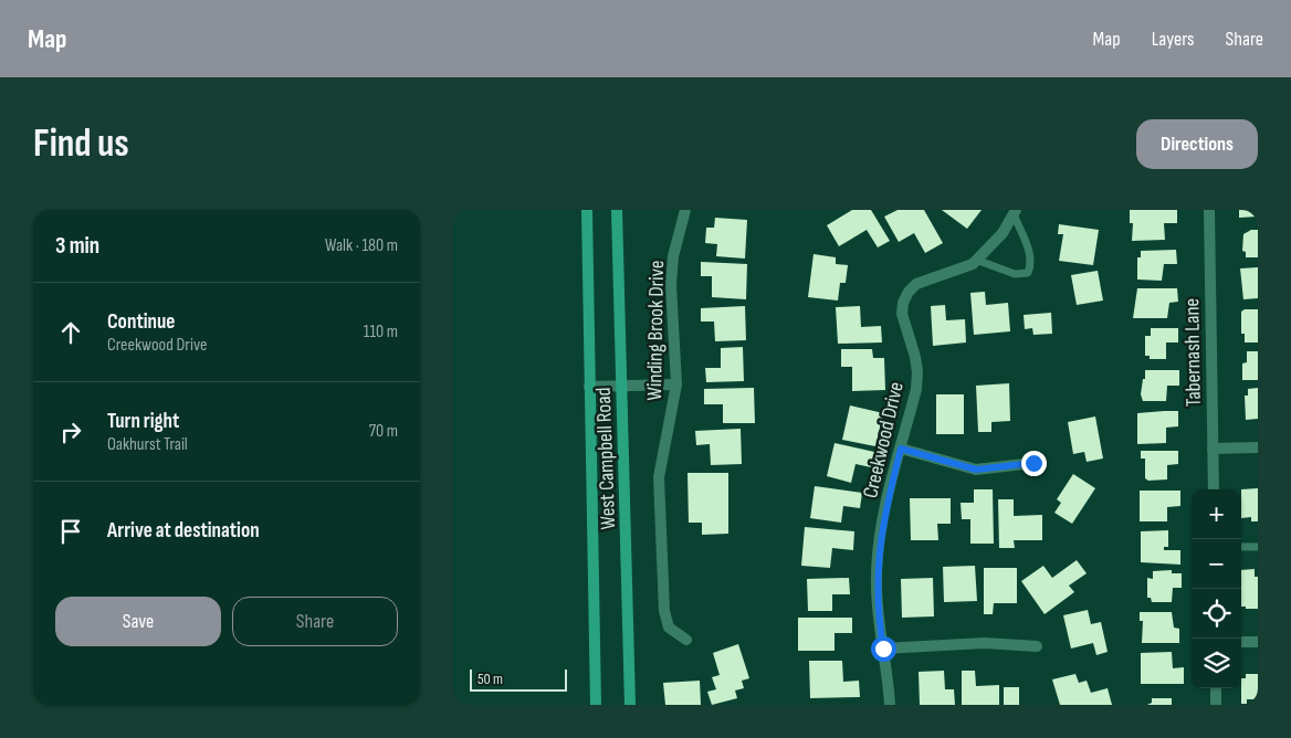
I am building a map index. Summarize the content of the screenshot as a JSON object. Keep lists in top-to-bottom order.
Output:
{
  "streets": {
    "main road": ["West Campbell Road"],
    "street": ["Winding Brook Drive", "Tabernash Lane", "Creekwood Drive"]
  },
  "scale_bar": "50 m",
  "page": {
    "header": "Map",
    "nav": ["Map", "Layers", "Share"],
    "buttons": [
      "Directions",
      ["Save", "Share"]
    ],
    "title": "Find us",
    "heading": ["3 min", "Walk · 180 m"],
    "list": [
      ["Continue", "Creekwood Drive", "110 m"],
      ["Turn right", "Oakhurst Trail", "70 m"],
      "Arrive at destination"
    ],
    "map_buttons": ["+", "−"],
    "scale": "50 m"
  }
}
